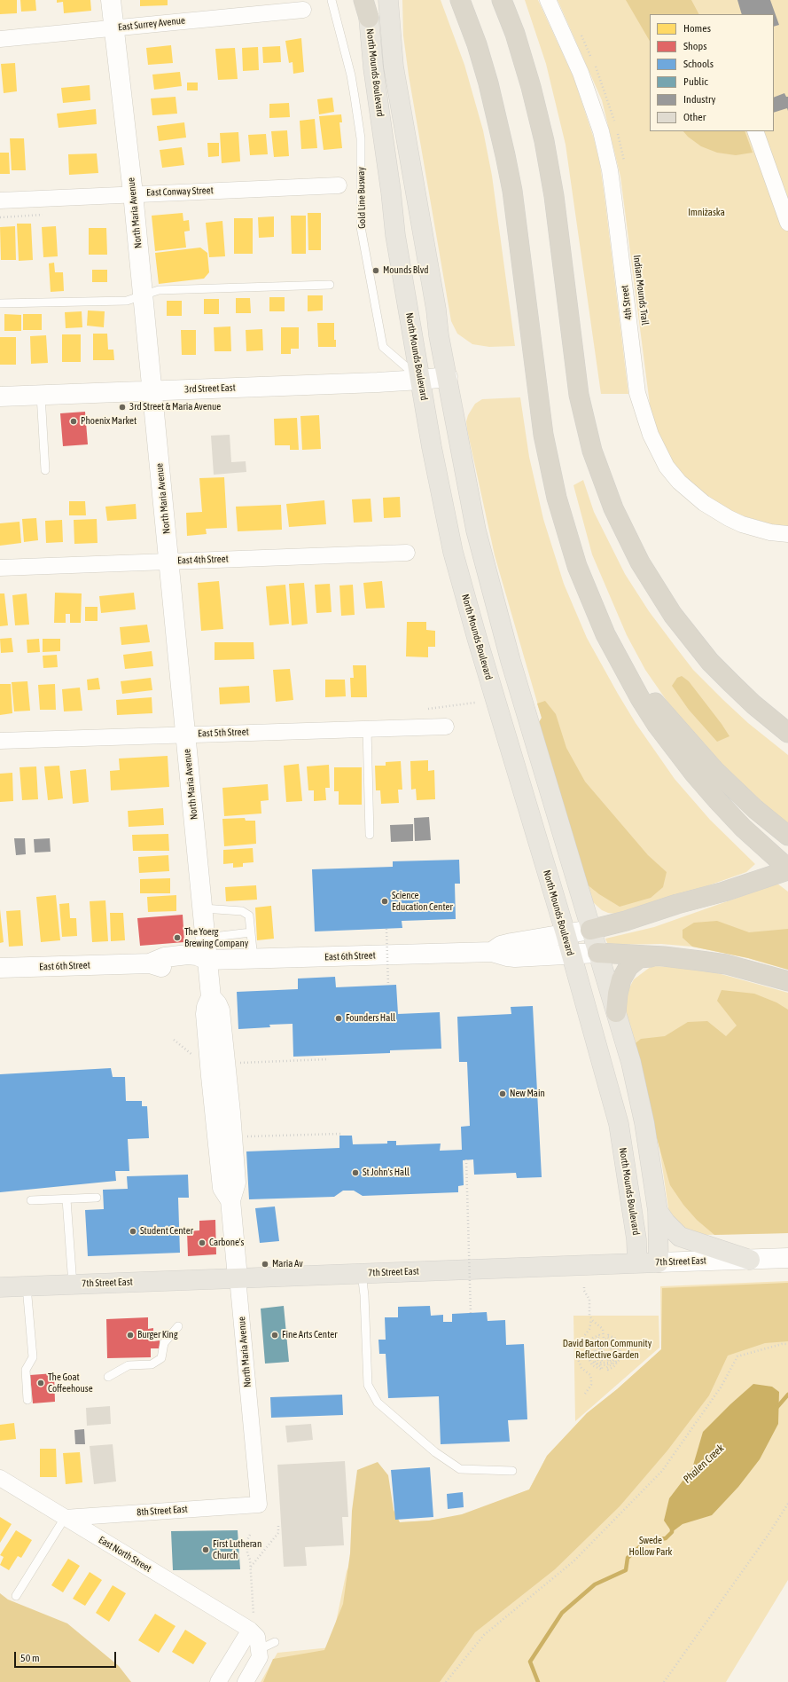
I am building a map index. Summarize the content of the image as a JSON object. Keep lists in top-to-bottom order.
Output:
{
  "streets": {
    "main road": ["North Mounds Boulevard", "7th Street East"],
    "street": [
      "East Surrey Avenue",
      "East Conway Street",
      "North Maria Avenue",
      "4th Street",
      "3rd Street East",
      "East 4th Street",
      "East 5th Street",
      "East 6th Street",
      "8th Street East",
      "East North Street"
    ],
    "lane": ["Gold Line Busway"]
  },
  "crossings": [
    ["East Surrey Avenue", "North Maria Avenue"],
    ["North Mounds Boulevard", "Gold Line Busway"],
    ["North Mounds Boulevard", "3rd Street East"],
    ["North Mounds Boulevard", "East 6th Street"],
    ["North Mounds Boulevard", "7th Street East"],
    ["East Conway Street", "North Maria Avenue"],
    ["Gold Line Busway", "3rd Street East"],
    ["North Maria Avenue", "3rd Street East"],
    ["North Maria Avenue", "East 4th Street"],
    ["North Maria Avenue", "East 5th Street"],
    ["North Maria Avenue", "East 6th Street"],
    ["North Maria Avenue", "7th Street East"],
    ["North Maria Avenue", "8th Street East"],
    ["8th Street East", "East North Street"]
  ],
  "water": ["Phalen Creek"],
  "parks": ["Imniżaska", "David Barton Community Reflective Garden", "Swede Hollow Park"],
  "places": [
    "Mounds Blvd",
    "3rd Street & Maria Avenue",
    "Phoenix Market",
    "Science Education Center",
    "The Yoerg Brewing Company",
    "Founders Hall",
    "New Main",
    "St John's Hall",
    "Student Center",
    "Carbone's",
    "Maria Av",
    "Burger King",
    "Fine Arts Center",
    "The Goat Coffeehouse",
    "First Lutheran Church"
  ],
  "legend": [
    "Homes",
    "Shops",
    "Schools",
    "Public",
    "Industry",
    "Other"
  ],
  "scale_bar": "50 m"
}
